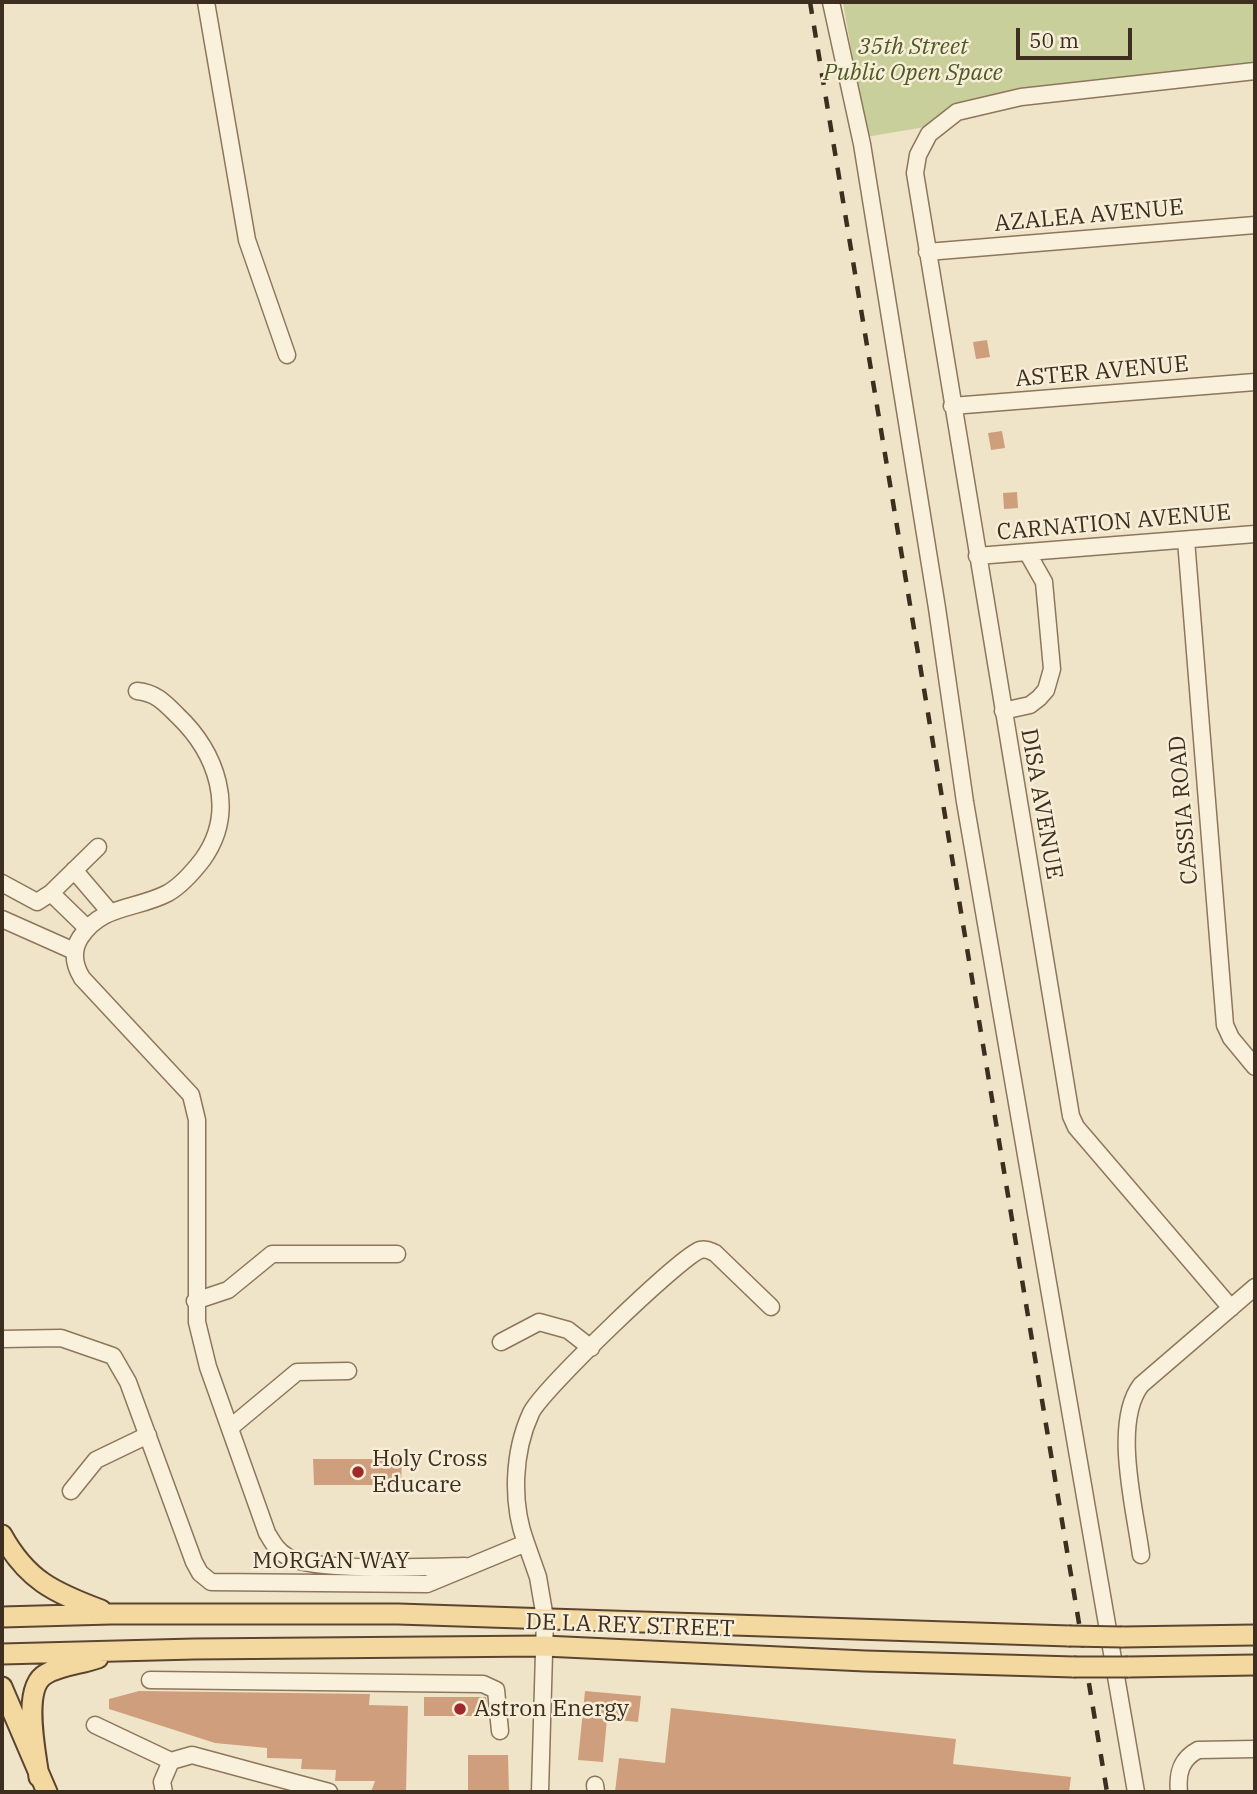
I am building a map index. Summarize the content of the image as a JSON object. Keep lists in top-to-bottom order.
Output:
{
  "streets": {
    "main road": ["DE LA REY STREET"],
    "street": [
      "AZALEA AVENUE",
      "ASTER AVENUE",
      "CARNATION AVENUE",
      "DISA AVENUE",
      "CASSIA ROAD",
      "MORGAN WAY"
    ]
  },
  "crossings": [
    ["AZALEA AVENUE", "DISA AVENUE"],
    ["ASTER AVENUE", "DISA AVENUE"],
    ["CARNATION AVENUE", "DISA AVENUE"],
    ["CARNATION AVENUE", "CASSIA ROAD"]
  ],
  "parks": ["35th Street Public Open Space"],
  "places": ["Holy Cross Educare", "Astron Energy"],
  "scale_bar": "50 m"
}
